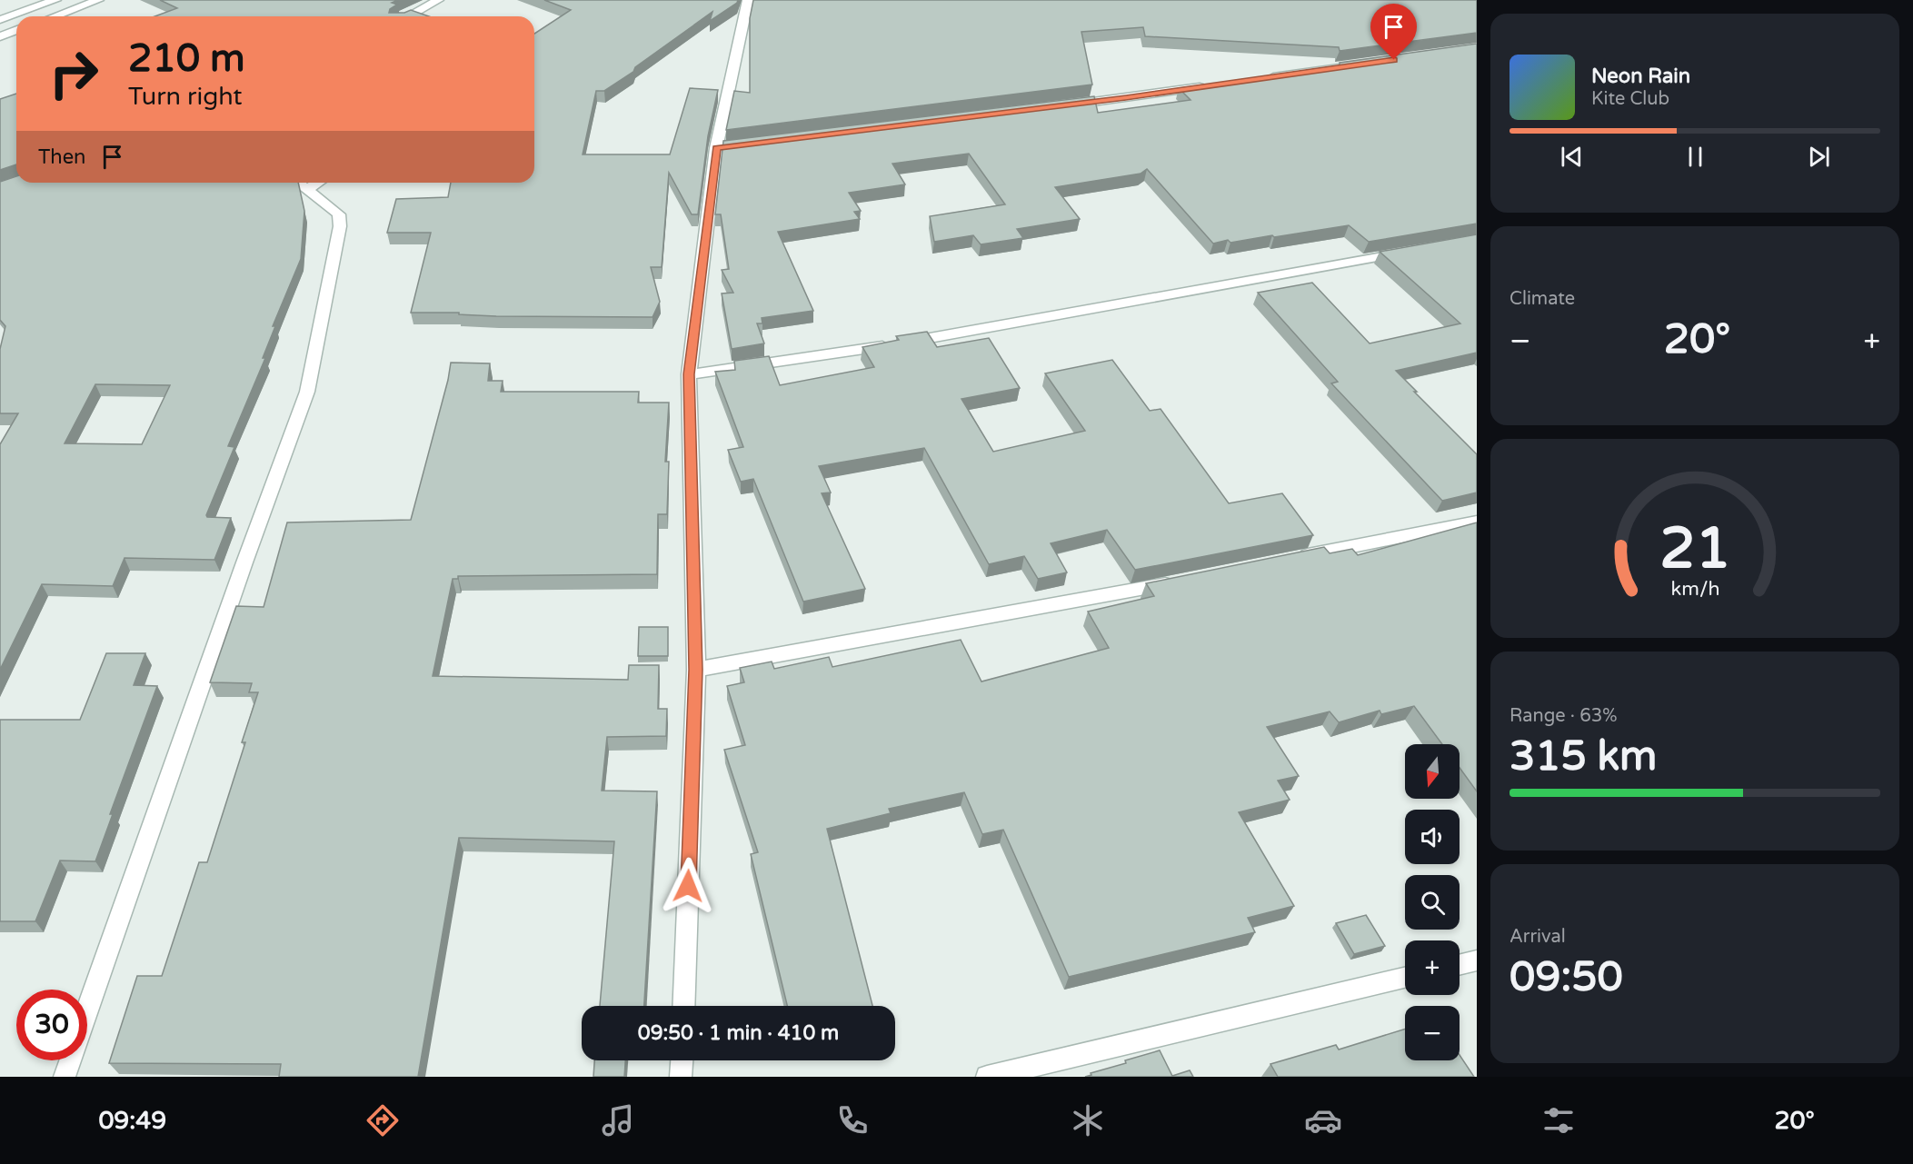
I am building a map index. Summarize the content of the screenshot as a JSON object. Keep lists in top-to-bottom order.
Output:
{
  "north": "bottom",
  "page": {
    "turn": ["210 m", "Turn right"],
    "song": ["Neon Rain", "Kite Club"],
    "then": "Then",
    "tile": [
      "Climate",
      ["Range · 63%", "315 km"],
      ["Arrival", "09:50"]
    ],
    "heat": ["−", "20°", "+"],
    "map_buttons": ["+", "−"],
    "limit": "30",
    "trip": "09:50 · 1 min · 410 m",
    "tabs": ["09:49", "20°"],
    "gauge": ["21", "km/h"]
  }
}
